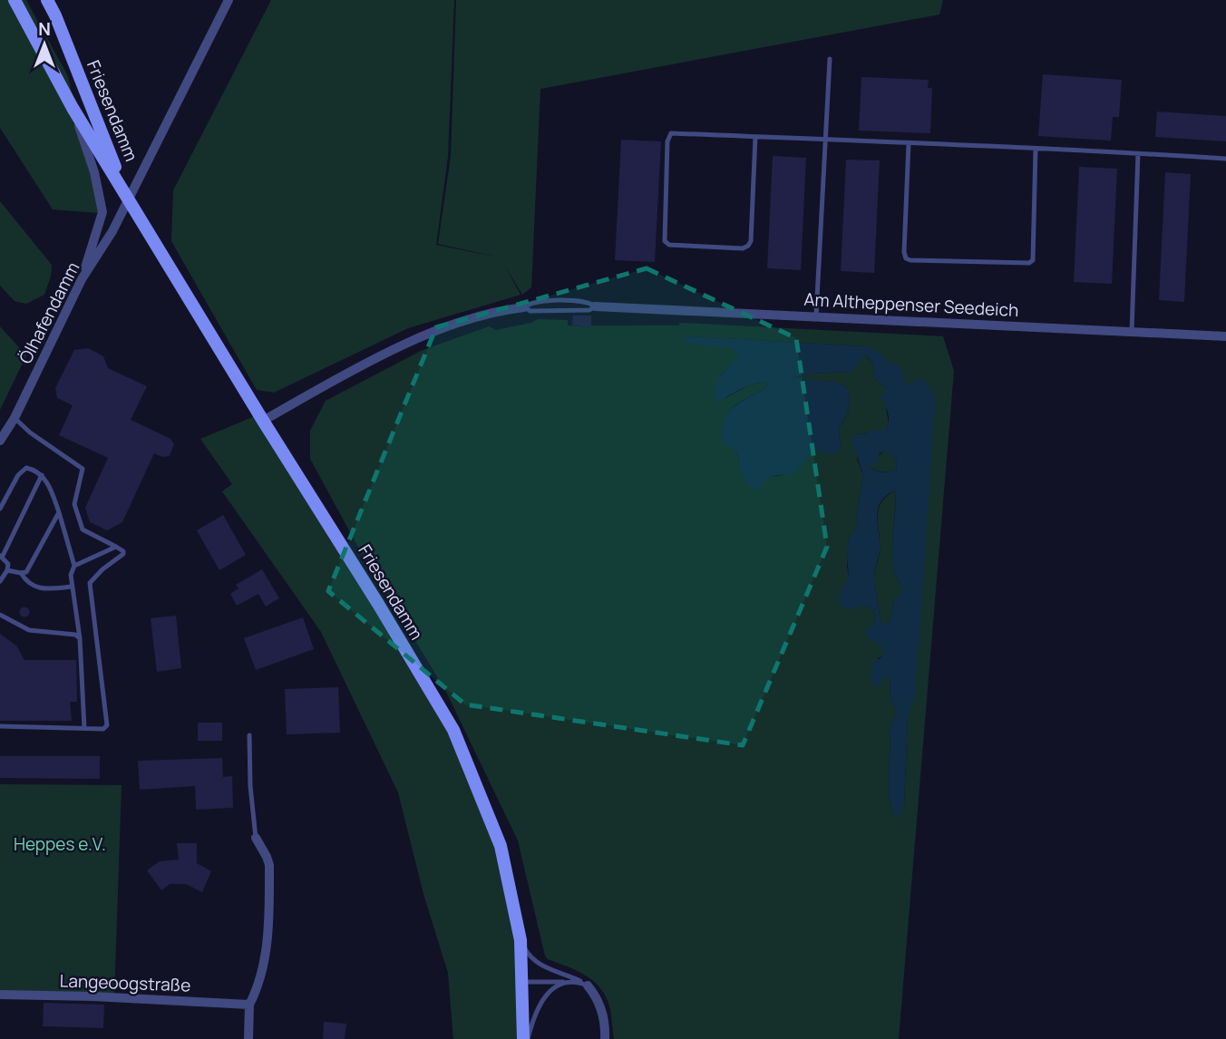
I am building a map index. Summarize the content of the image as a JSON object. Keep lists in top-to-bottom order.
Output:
{
  "streets": {
    "main road": ["Friesendamm"],
    "street": ["Am Altheppenser Seedeich", "Ölhafendamm", "Langeoogstraße"]
  },
  "crossings": [
    ["Friesendamm", "Am Altheppenser Seedeich"],
    ["Friesendamm", "Ölhafendamm"]
  ],
  "parks": ["Heppes e.V."],
  "north": "top"
}
